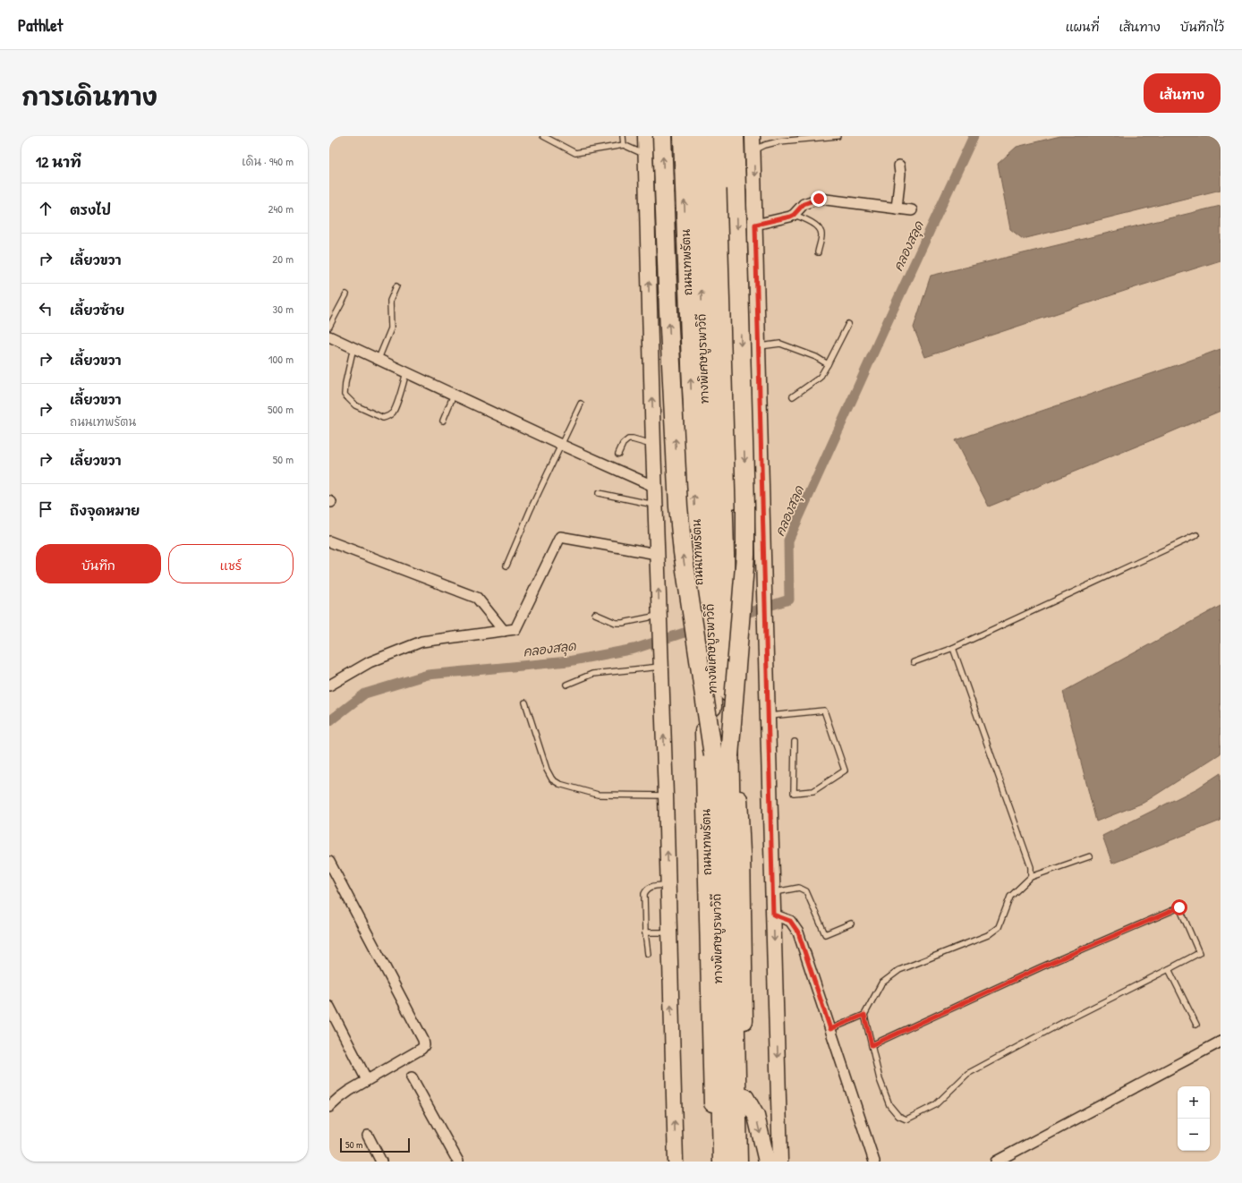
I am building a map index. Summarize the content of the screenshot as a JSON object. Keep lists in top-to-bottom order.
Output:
{
  "streets": {
    "highway": ["ถนนเทพรัตน", "ทางพิเศษบูรพาวิถี"]
  },
  "water": ["คลองสลุด"],
  "scale_bar": "50 m",
  "page": {
    "header": "Pathlet",
    "nav": ["แผนที่", "เส้นทาง", "บันทึกไว้"],
    "title": "การเดินทาง",
    "buttons": [
      "เส้นทาง",
      ["บันทึก", "แชร์"]
    ],
    "heading": ["12 นาที", "เดิน · 940 m"],
    "list": [
      ["ตรงไป", "240 m"],
      ["เลี้ยวขวา", "20 m"],
      ["เลี้ยวซ้าย", "30 m"],
      ["เลี้ยวขวา", "100 m"],
      ["เลี้ยวขวา", "ถนนเทพรัตน", "500 m"],
      ["เลี้ยวขวา", "50 m"],
      "ถึงจุดหมาย"
    ],
    "map_buttons": ["+", "−"],
    "scale": "50 m"
  }
}
